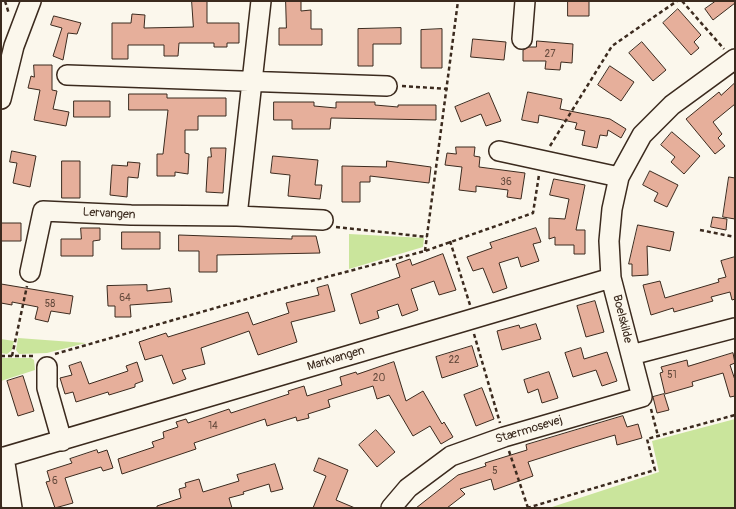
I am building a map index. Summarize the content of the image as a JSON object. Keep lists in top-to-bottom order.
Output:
{
  "streets": {
    "street": [
      "Lervangen",
      "Boelskilde",
      "Markvangen",
      "Stærmosevej"
    ]
  },
  "crossings": [
    ["Boelskilde", "Markvangen"]
  ],
  "house_numbers": [
    "27",
    "36",
    "64",
    "58",
    "22",
    "51",
    "20",
    "14",
    "5",
    "6"
  ]
}
